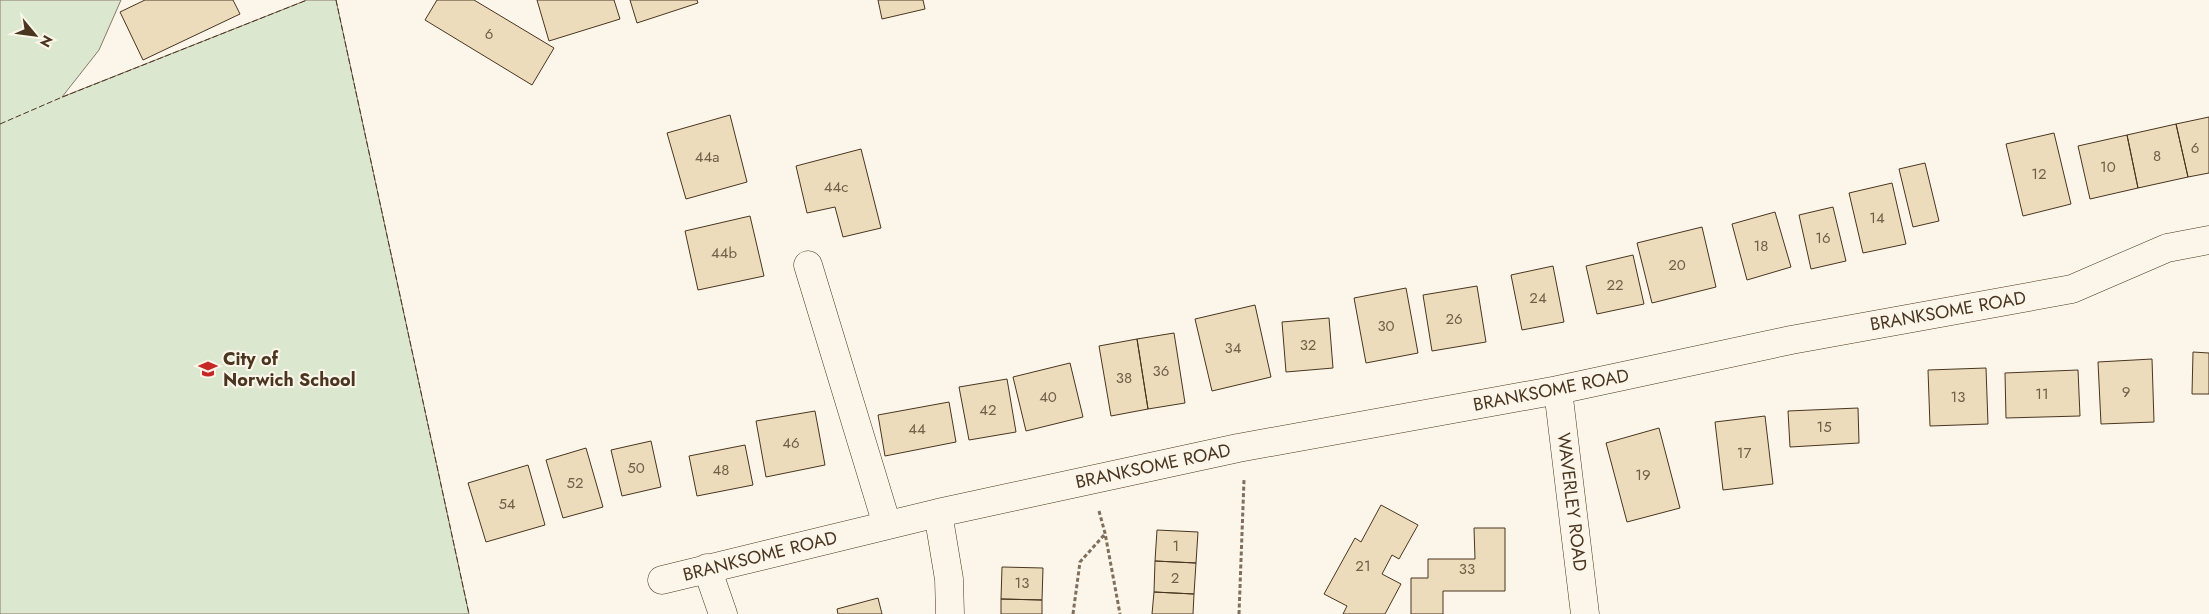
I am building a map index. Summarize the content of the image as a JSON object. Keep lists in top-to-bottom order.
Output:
{
  "streets": {
    "street": ["BRANKSOME ROAD", "WAVERLEY ROAD"]
  },
  "crossings": [
    ["BRANKSOME ROAD", "WAVERLEY ROAD"]
  ],
  "places": {
    "school or university": ["City of Norwich School"]
  },
  "house_numbers": [
    "6",
    "6",
    "8",
    "44a",
    "10",
    "12",
    "44c",
    "14",
    "16",
    "18",
    "44b",
    "20",
    "22",
    "24",
    "26",
    "30",
    "32",
    "34",
    "36",
    "38",
    "9",
    "11",
    "40",
    "13",
    "42",
    "15",
    "44",
    "46",
    "17",
    "50",
    "48",
    "19",
    "52",
    "54",
    "1",
    "21",
    "33",
    "2",
    "13"
  ],
  "north": "bottom right"
}
